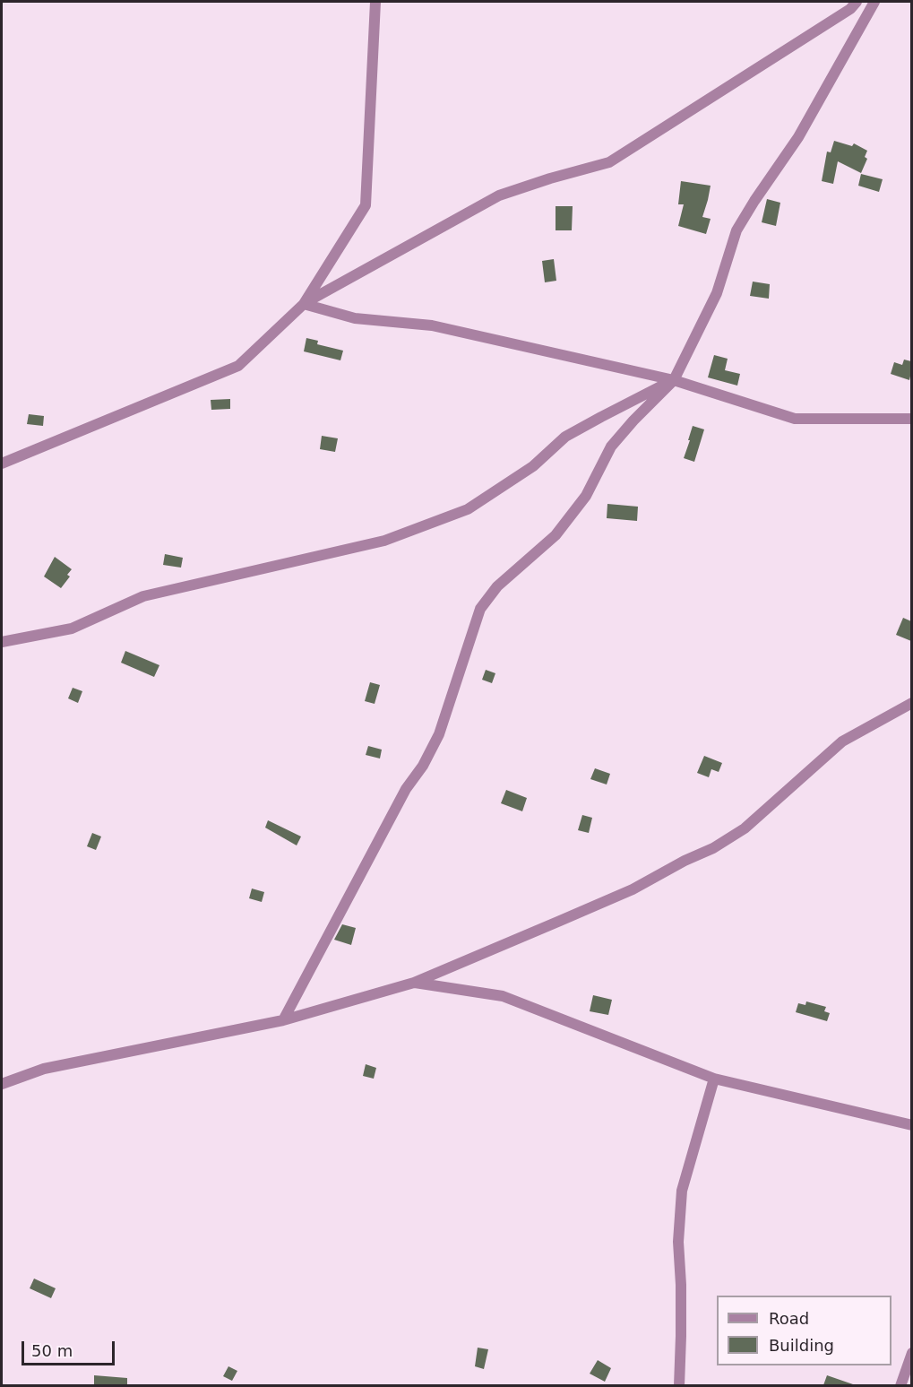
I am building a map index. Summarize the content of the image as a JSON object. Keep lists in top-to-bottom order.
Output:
{
  "legend": ["Road", "Building"],
  "scale_bar": "50 m"
}
